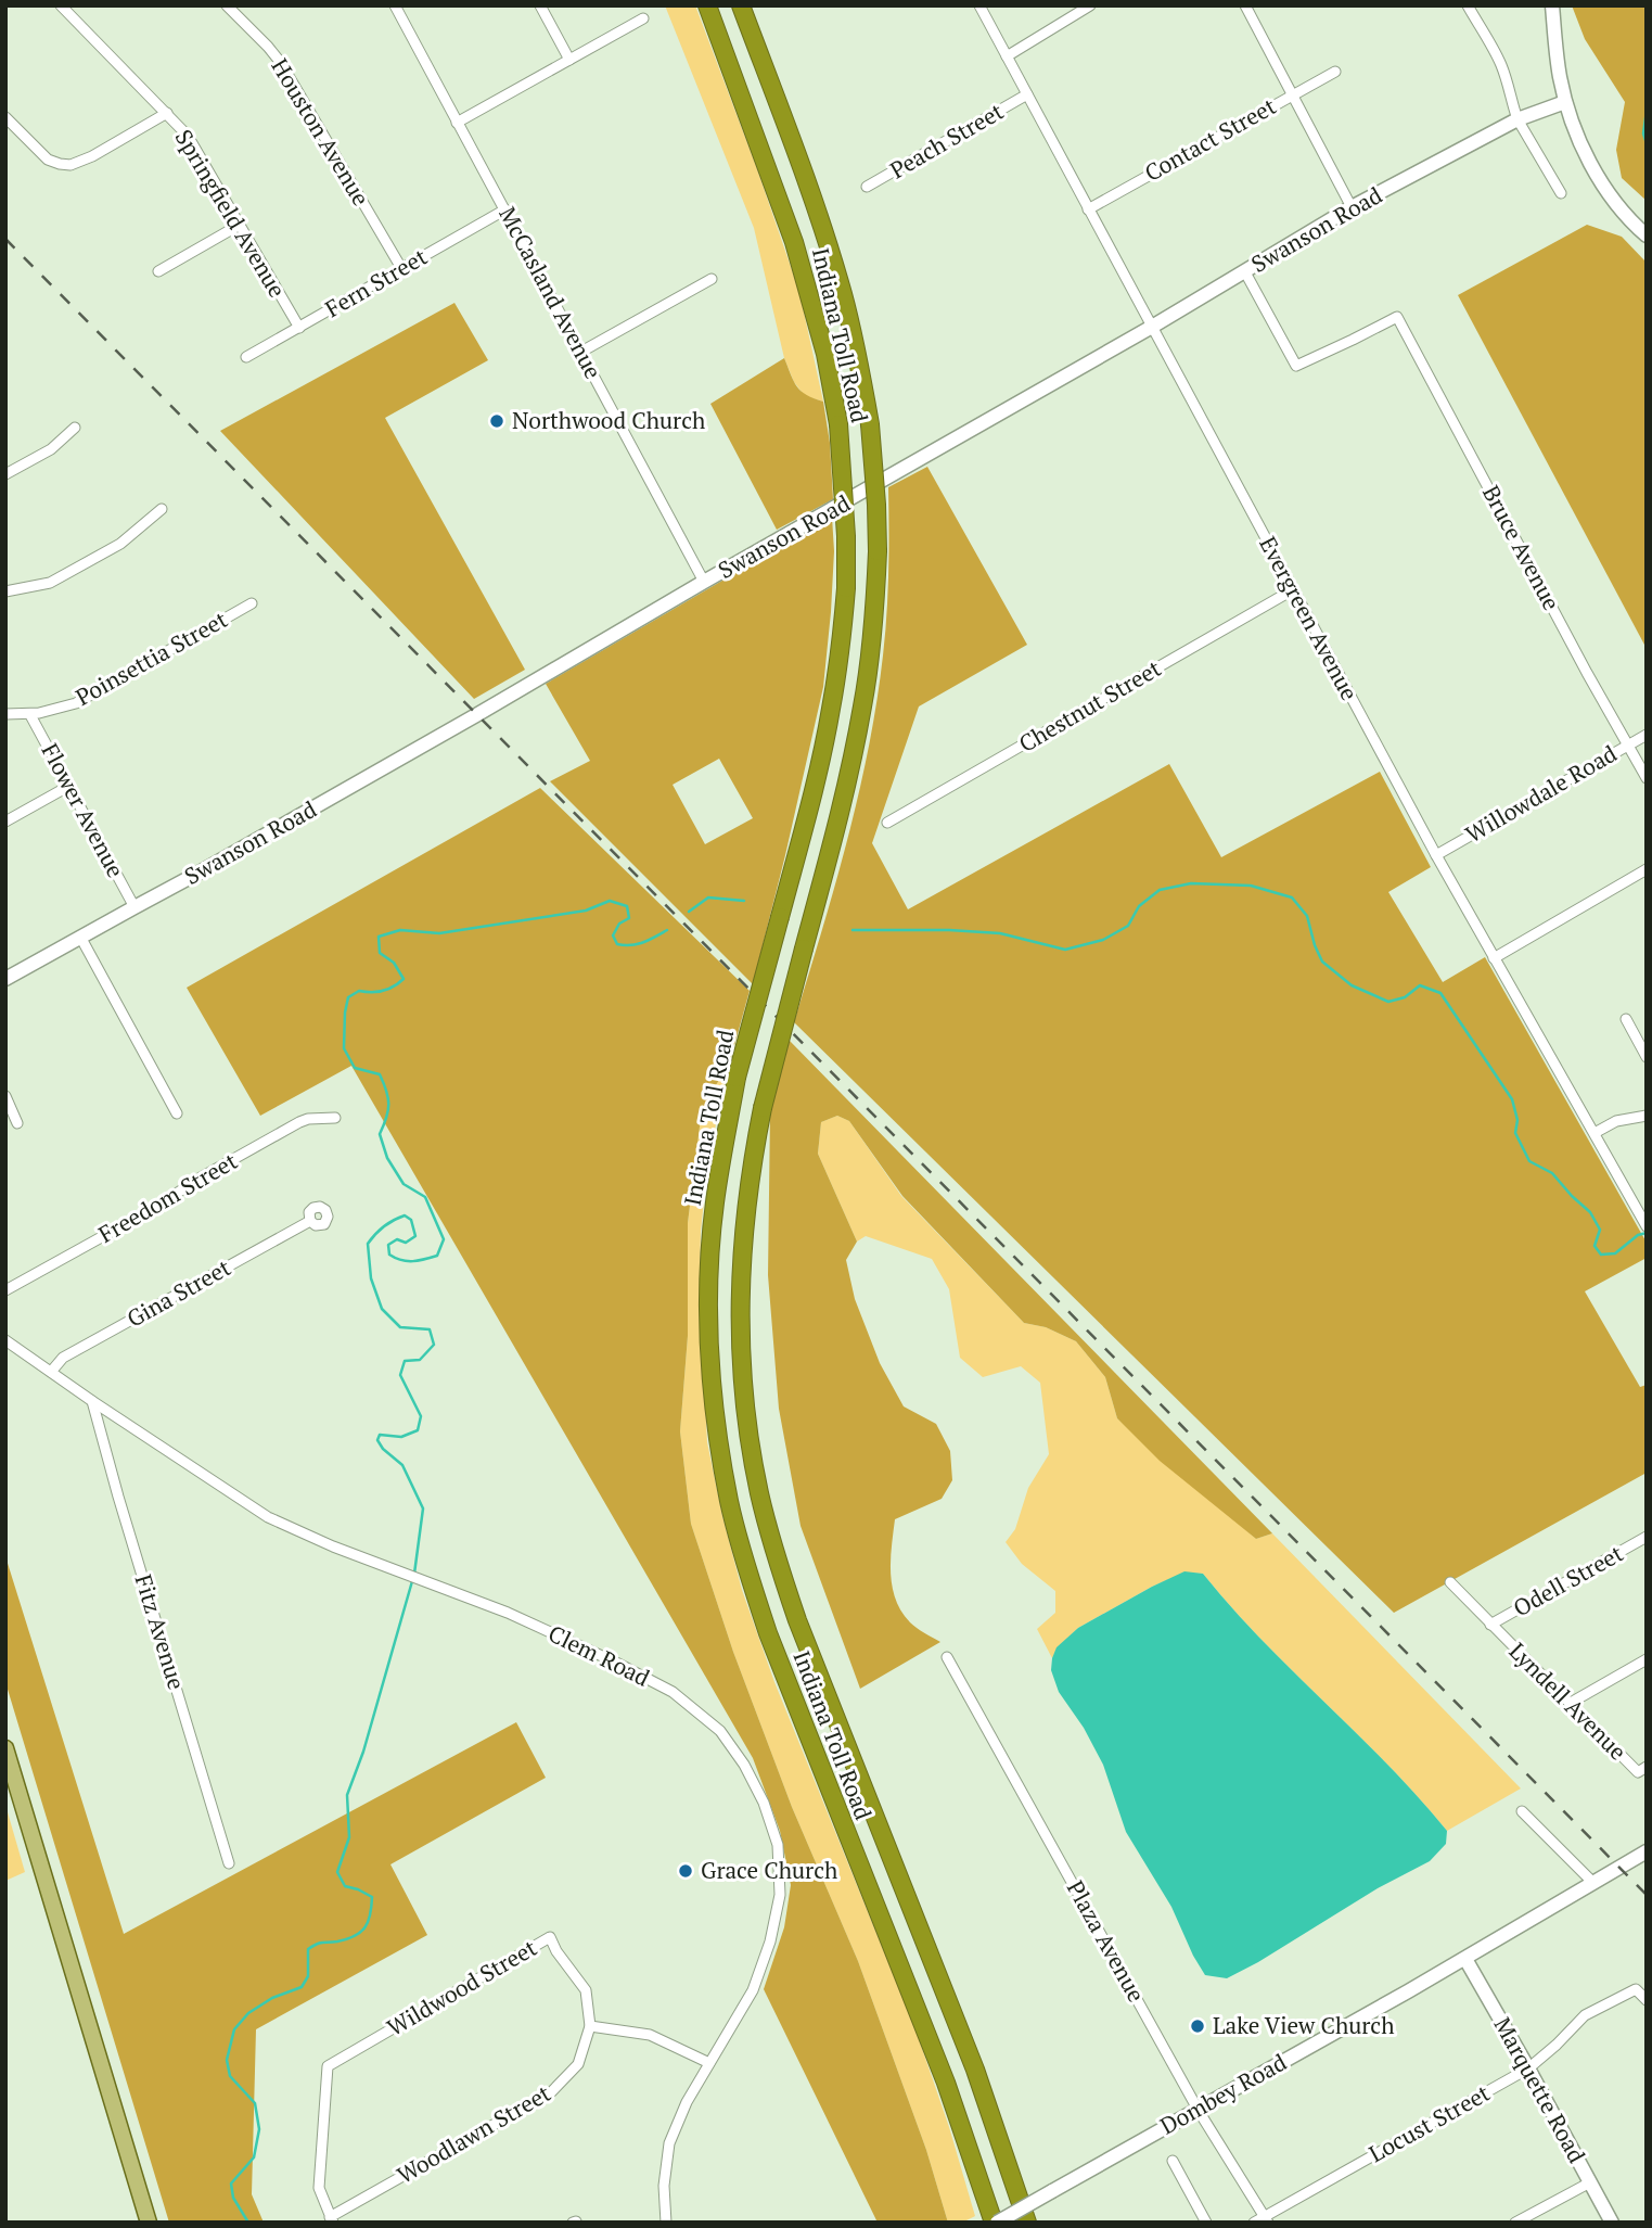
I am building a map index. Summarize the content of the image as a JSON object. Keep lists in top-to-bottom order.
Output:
{
  "streets": {
    "highway": ["Indiana Toll Road"],
    "street": [
      "Houston Avenue",
      "Contact Street",
      "Peach Street",
      "Springfield Avenue",
      "Swanson Road",
      "Fern Street",
      "McCasland Avenue",
      "Bruce Avenue",
      "Evergreen Avenue",
      "Poinsettia Street",
      "Chestnut Street",
      "Willowdale Road",
      "Flower Avenue",
      "Freedom Street",
      "Gina Street",
      "Odell Street",
      "Fitz Avenue",
      "Clem Road",
      "Lyndell Avenue",
      "Plaza Avenue",
      "Wildwood Street",
      "Marquette Road",
      "Dombey Road",
      "Locust Street",
      "Woodlawn Street"
    ]
  },
  "crossings": [
    ["Houston Avenue", "Fern Street"],
    ["Contact Street", "Evergreen Avenue"],
    ["Peach Street", "Evergreen Avenue"],
    ["Springfield Avenue", "Fern Street"],
    ["Swanson Road", "McCasland Avenue"],
    ["Swanson Road", "Bruce Avenue"],
    ["Swanson Road", "Evergreen Avenue"],
    ["Swanson Road", "Flower Avenue"],
    ["Fern Street", "McCasland Avenue"],
    ["Indiana Toll Road", "Dombey Road"],
    ["Bruce Avenue", "Willowdale Road"],
    ["Evergreen Avenue", "Chestnut Street"],
    ["Evergreen Avenue", "Willowdale Road"],
    ["Poinsettia Street", "Flower Avenue"],
    ["Gina Street", "Clem Road"],
    ["Odell Street", "Lyndell Avenue"],
    ["Fitz Avenue", "Clem Road"],
    ["Plaza Avenue", "Dombey Road"],
    ["Plaza Avenue", "Locust Street"],
    ["Wildwood Street", "Woodlawn Street"],
    ["Marquette Road", "Dombey Road"],
    ["Marquette Road", "Locust Street"]
  ],
  "places": ["Northwood Church", "Grace Church", "Lake View Church"]
}
